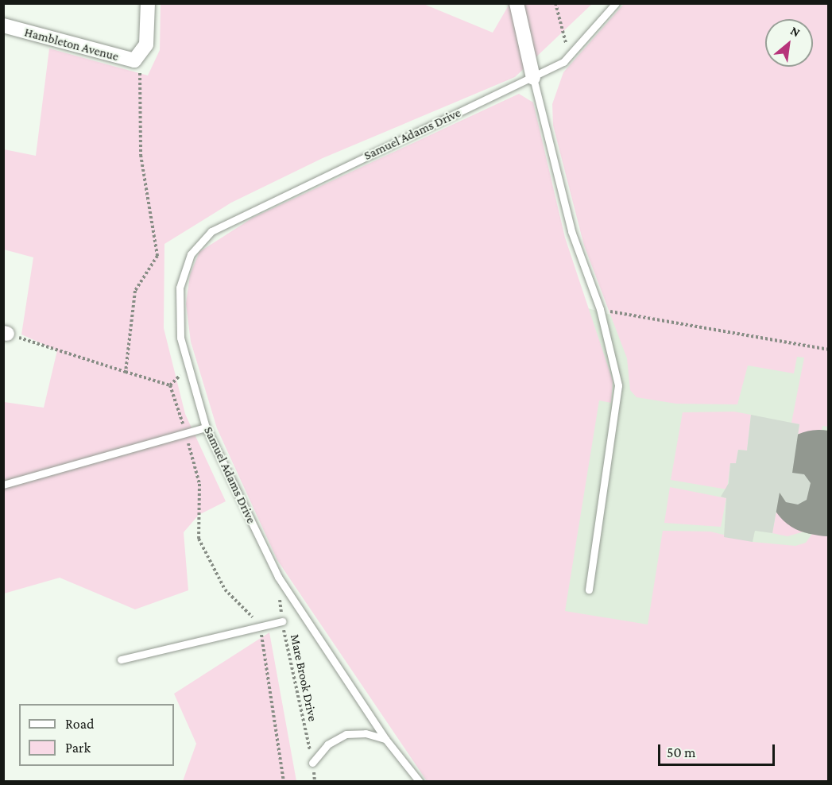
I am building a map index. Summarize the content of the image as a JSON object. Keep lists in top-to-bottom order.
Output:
{
  "streets": {
    "street": ["Hambleton Avenue"],
    "lane": ["Samuel Adams Drive"],
    "path": ["Mare Brook Drive"]
  },
  "crossings": [
    ["Samuel Adams Drive", "Mare Brook Drive"]
  ],
  "legend": ["Road", "Park"],
  "scale_bar": "50 m",
  "north": "top right"
}
